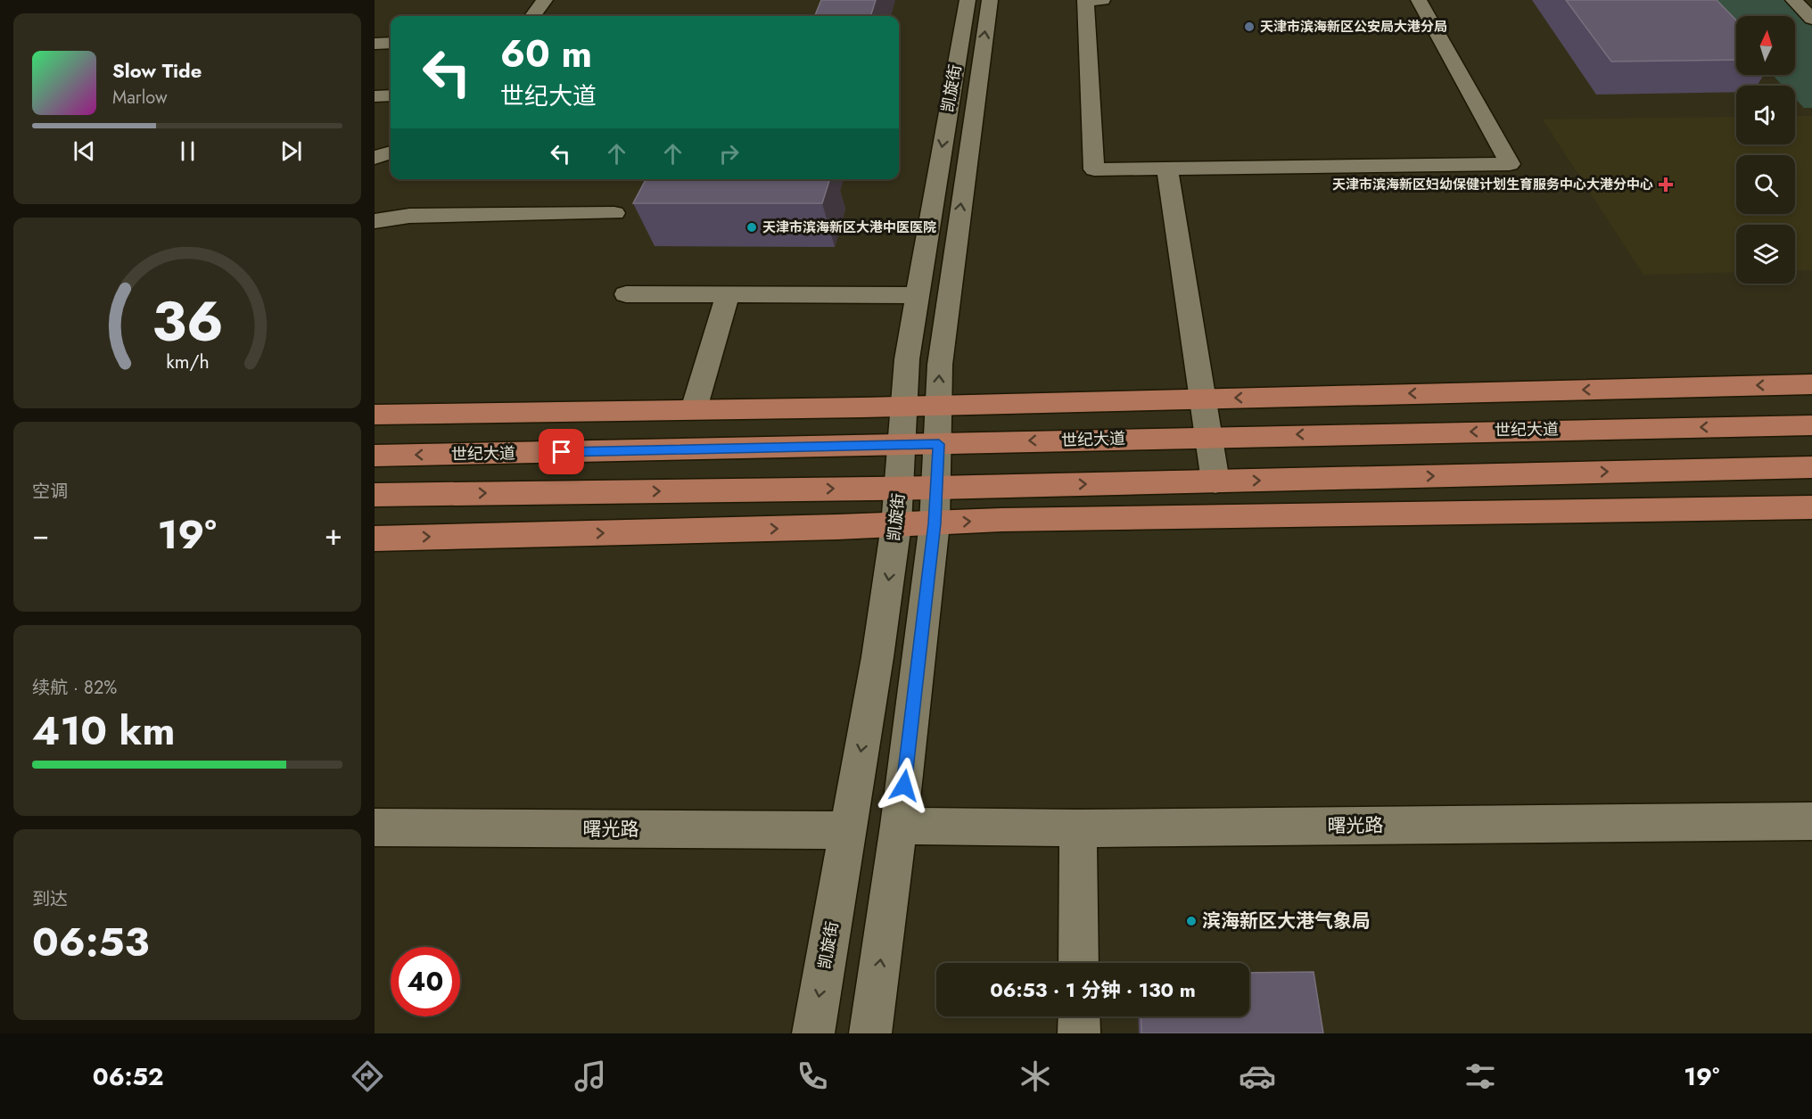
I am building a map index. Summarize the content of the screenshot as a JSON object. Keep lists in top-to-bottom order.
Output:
{
  "streets": {
    "main road": ["世纪大道"],
    "street": ["凯旋街", "曙光路"]
  },
  "crossings": [
    ["凯旋街", "世纪大道"],
    ["凯旋街", "曙光路"]
  ],
  "places": {
    "other": ["天津市滨海新区公安局大港分局", "天津市滨海新区大港中医医院", "滨海新区大港气象局"],
    "health": ["天津市滨海新区妇幼保健计划生育服务中心大港分中心"]
  },
  "north": "top",
  "page": {
    "turn": ["60 m", "世纪大道"],
    "song": ["Slow Tide", "Marlow"],
    "tile": [
      "空调",
      ["续航 · 82%", "410 km"],
      ["到达", "06:53"]
    ],
    "heat": ["−", "19°", "+"],
    "limit": "40",
    "trip": "06:53 · 1 分钟 · 130 m",
    "tabs": ["06:52", "19°"],
    "gauge": ["36", "km/h"]
  }
}
